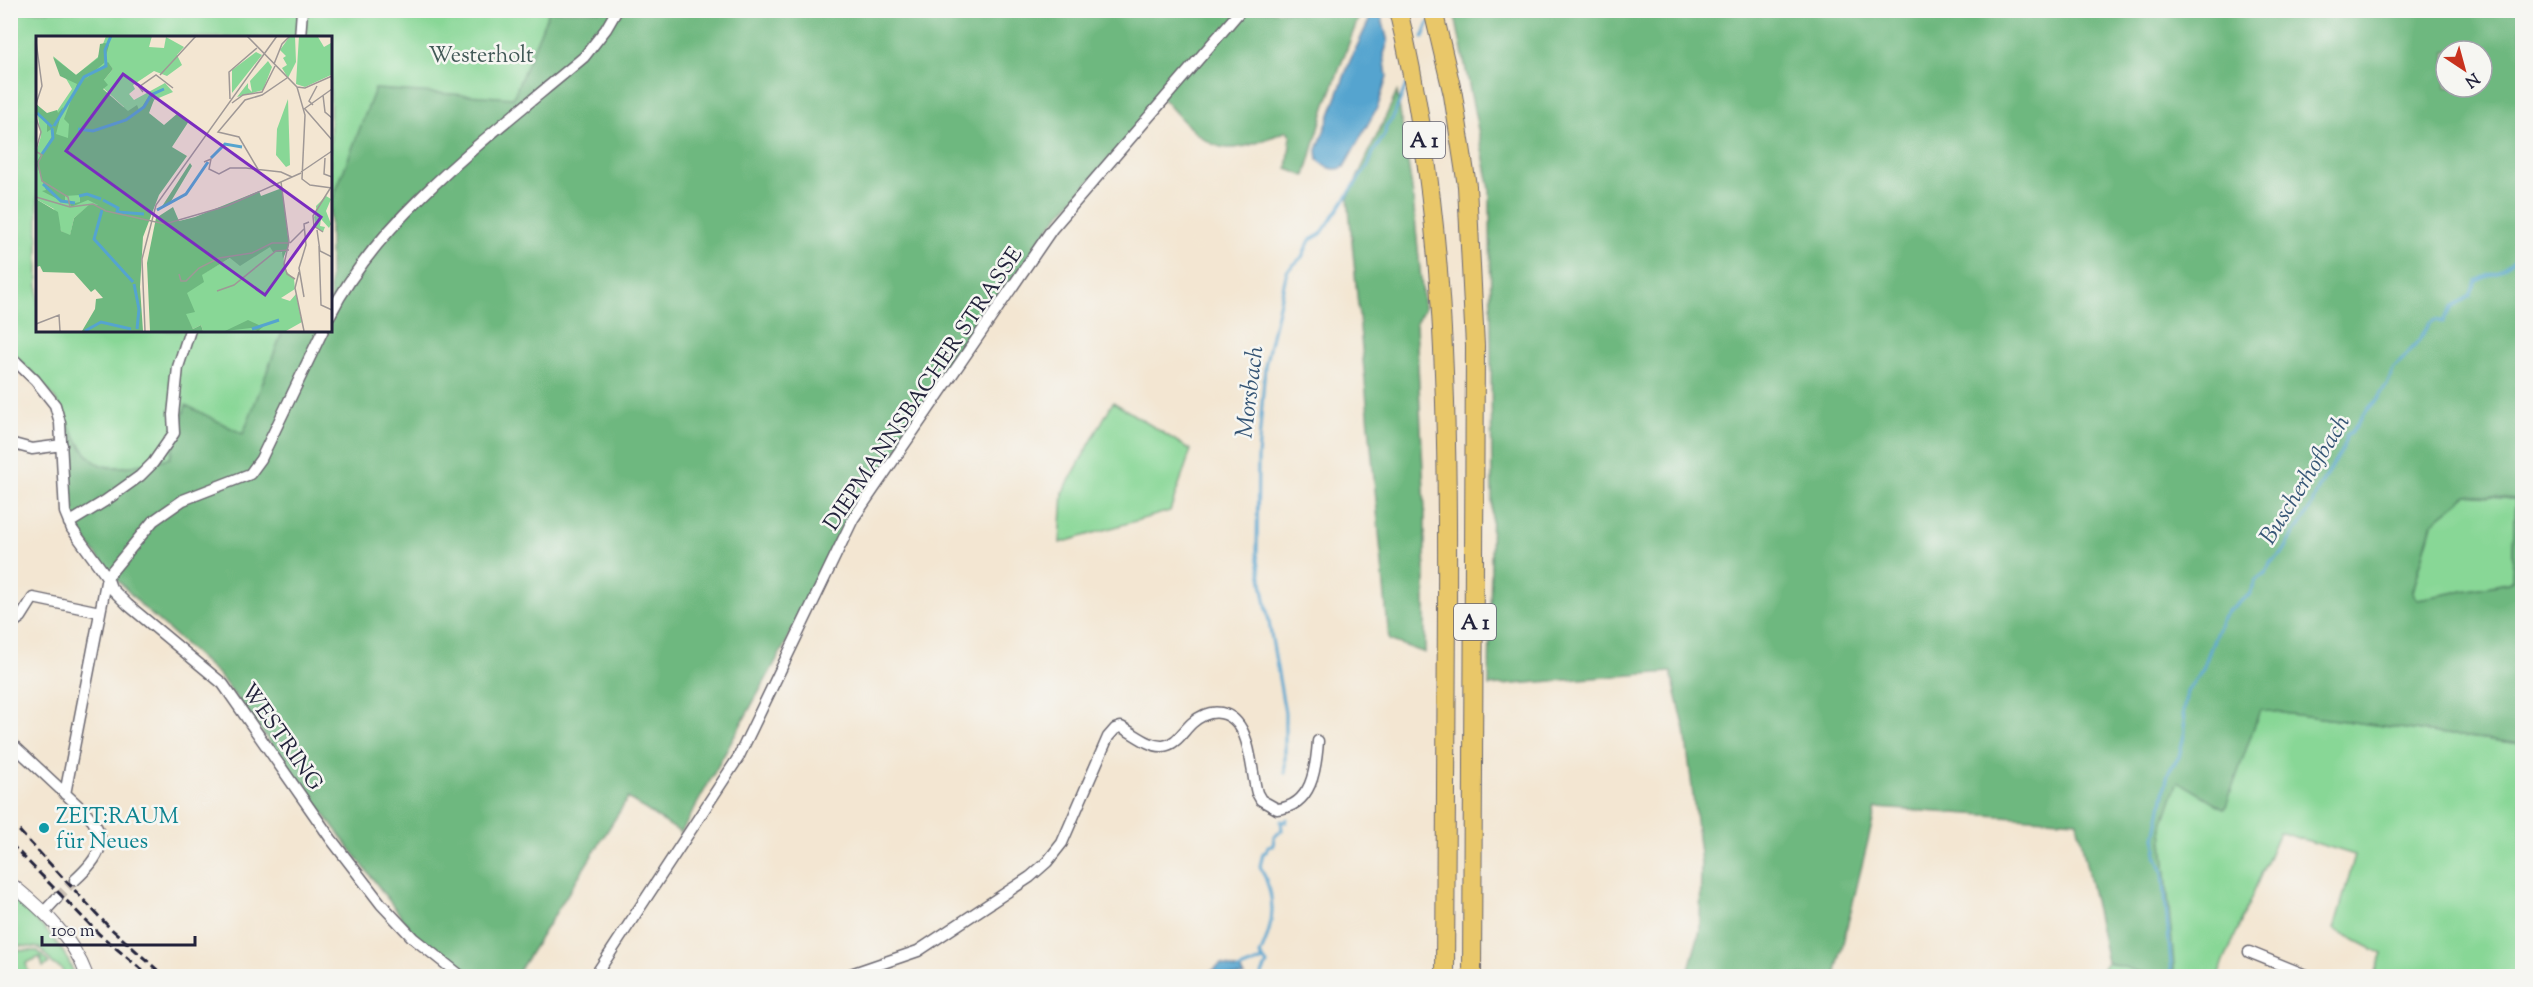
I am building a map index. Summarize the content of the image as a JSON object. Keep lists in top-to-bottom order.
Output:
{
  "streets": {
    "highway": ["A 1"],
    "street": ["DIEPMANNSBACHER STRASSE", "WESTRING"]
  },
  "water": ["Morsbach", "Buscherhofbach"],
  "parks": ["Westerholt"],
  "places": ["ZEIT:RAUM für Neues"],
  "scale_bar": "100 m",
  "north": "bottom right"
}
